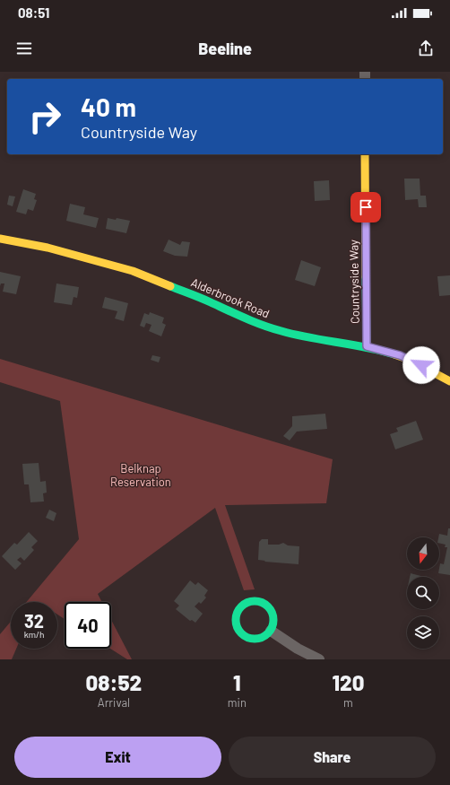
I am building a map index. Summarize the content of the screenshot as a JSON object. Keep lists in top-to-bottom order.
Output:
{
  "streets": {
    "street": ["Countryside Way", "Alderbrook Road"]
  },
  "crossings": [
    ["Countryside Way", "Alderbrook Road"]
  ],
  "parks": ["Belknap Reservation"],
  "north": "bottom",
  "page": {
    "status": "08:51",
    "header": "Beeline",
    "turn": ["40 m", "Countryside Way"],
    "speed": "32 km/h",
    "limit": "40",
    "eta": [
      "08:52",
      "Arrival",
      "1",
      "min",
      "120",
      "m"
    ],
    "buttons": ["Exit", "Share"]
  }
}
